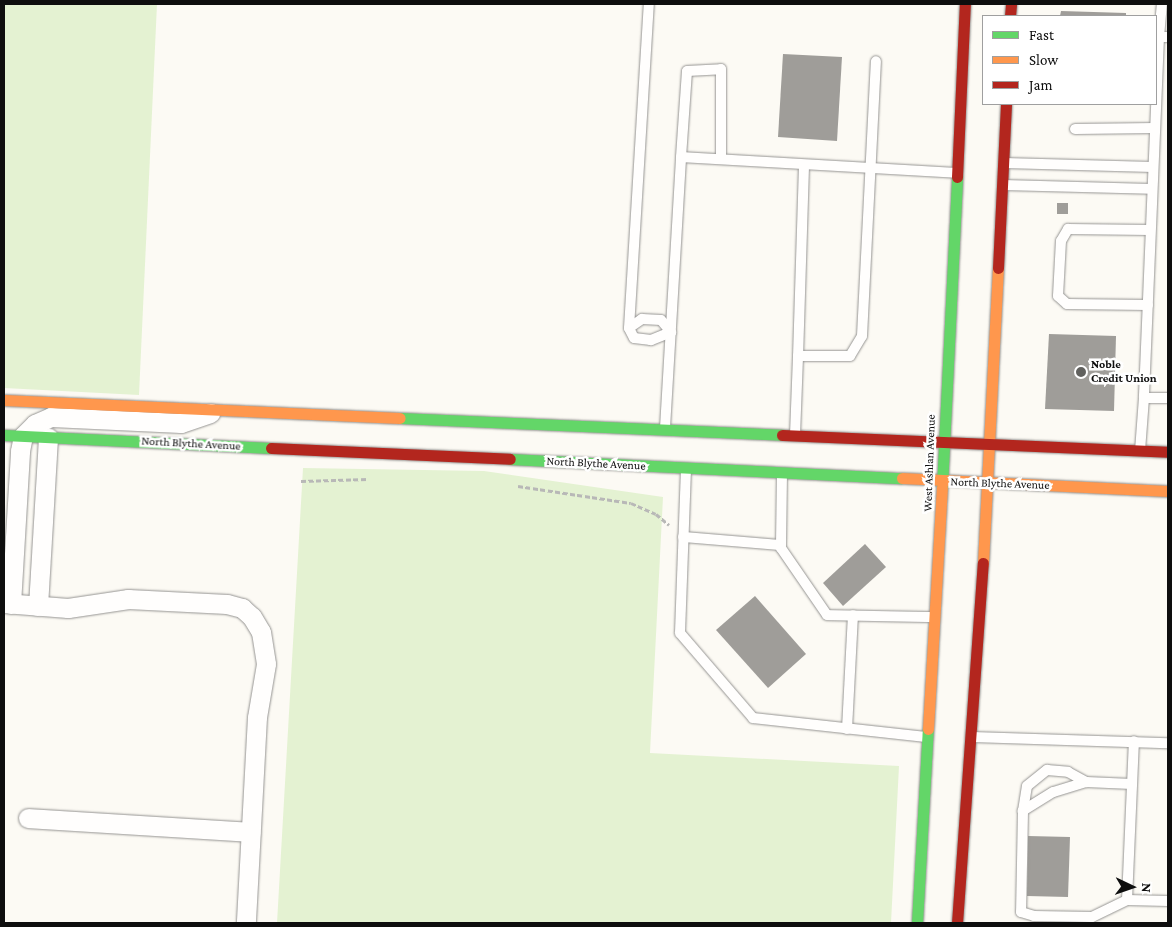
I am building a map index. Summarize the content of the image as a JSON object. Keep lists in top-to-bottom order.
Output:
{
  "streets": {
    "street": ["North Blythe Avenue", "West Ashlan Avenue"]
  },
  "crossings": [
    ["North Blythe Avenue", "West Ashlan Avenue"]
  ],
  "places": ["Noble Credit Union"],
  "legend": ["Fast", "Slow", "Jam"],
  "north": "right"
}
